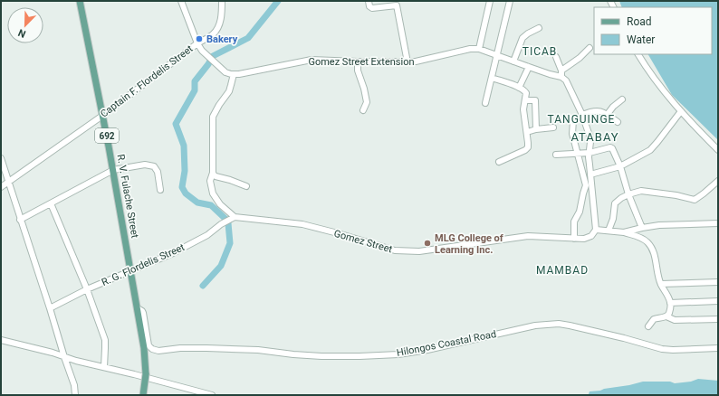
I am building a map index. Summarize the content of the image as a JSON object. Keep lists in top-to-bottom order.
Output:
{
  "streets": {
    "main road": ["692", "R. V. Fulache Street"],
    "street": [
      "Gomez Street Extension",
      "Captain F. Flordelis Street",
      "Gomez Street",
      "R. G. Flordelis Street",
      "Hilongos Coastal Road"
    ]
  },
  "crossings": [
    ["Captain F. Flordelis Street", "R. V. Fulache Street"],
    ["692", "R. V. Fulache Street"],
    ["692", "Hilongos Coastal Road"],
    ["R. V. Fulache Street", "R. G. Flordelis Street"],
    ["R. V. Fulache Street", "Hilongos Coastal Road"],
    ["Gomez Street", "R. G. Flordelis Street"]
  ],
  "districts": [
    "TICAB",
    "TANGUINGE",
    "ATABAY",
    "MAMBAD"
  ],
  "places": ["Bakery", "MLG College of Learning Inc."],
  "legend": ["Road", "Water"],
  "north": "bottom left"
}
